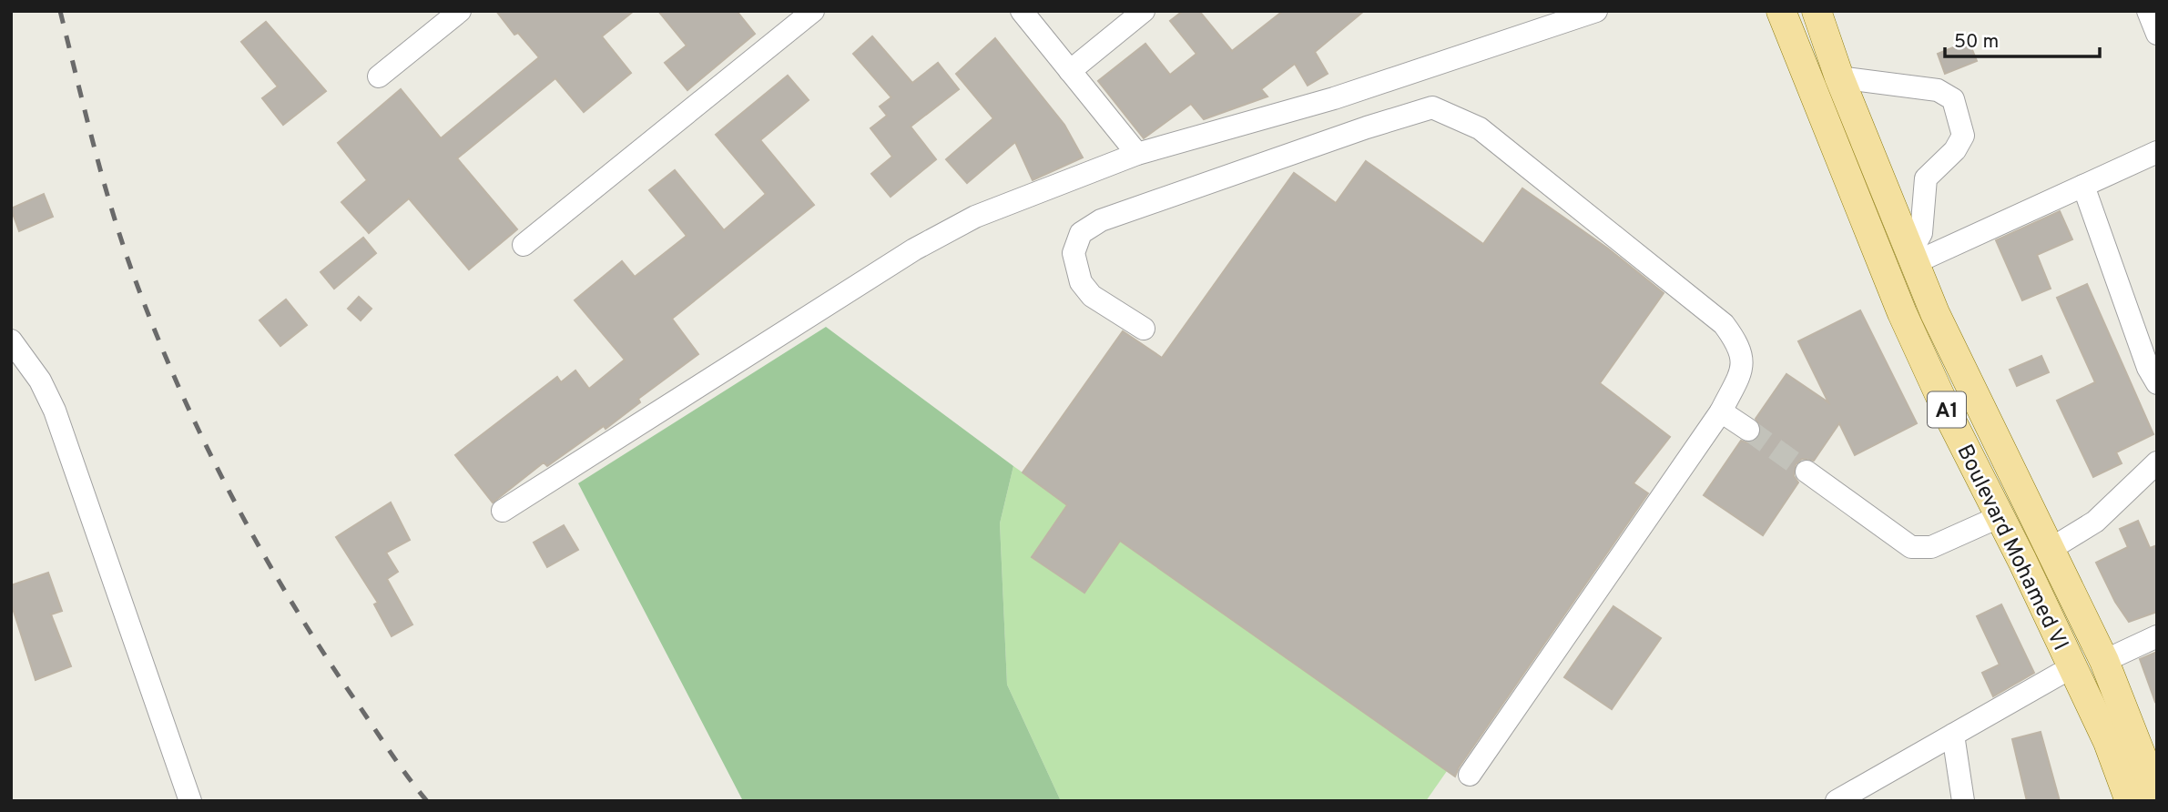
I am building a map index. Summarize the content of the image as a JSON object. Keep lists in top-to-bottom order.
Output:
{
  "streets": {
    "main road": ["A1", "Boulevard Mohamed VI"]
  },
  "scale_bar": "50 m"
}
